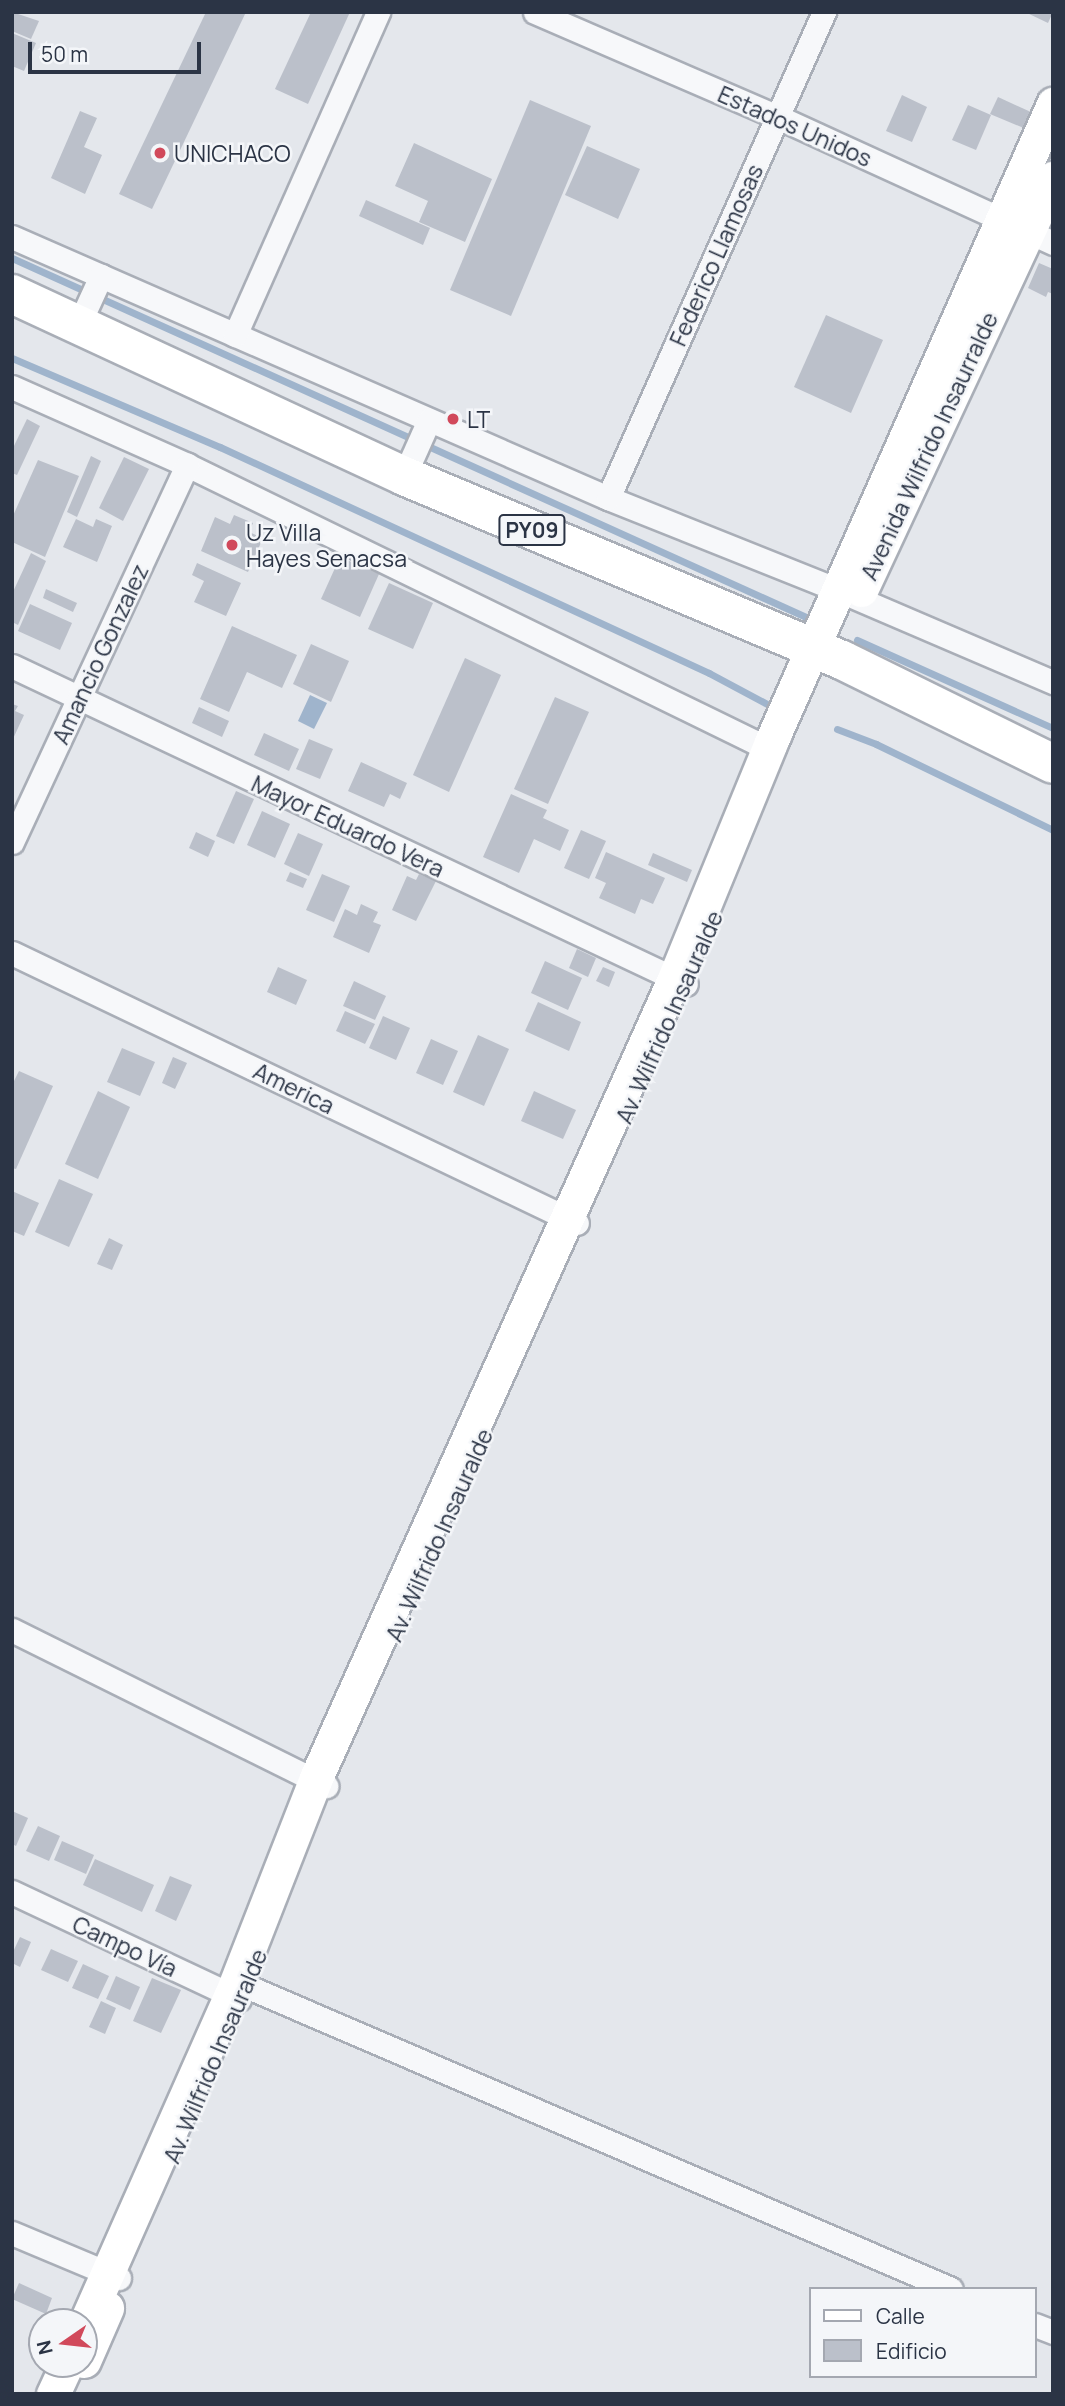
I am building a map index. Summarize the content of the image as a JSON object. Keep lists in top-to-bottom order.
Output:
{
  "streets": {
    "highway": ["PY09"],
    "street": [
      "Estados Unidos",
      "Federico Llamosas",
      "Avenida Wilfrido Insaurralde",
      "Amancio Gonzalez",
      "Mayor Eduardo Vera",
      "Av. Wilfrido Insauralde",
      "America",
      "Campo Vía"
    ]
  },
  "crossings": [
    ["Estados Unidos", "Federico Llamosas"],
    ["Estados Unidos", "Avenida Wilfrido Insaurralde"],
    ["Avenida Wilfrido Insaurralde", "PY09"],
    ["Avenida Wilfrido Insaurralde", "Av. Wilfrido Insauralde"],
    ["Amancio Gonzalez", "Mayor Eduardo Vera"],
    ["Mayor Eduardo Vera", "Av. Wilfrido Insauralde"],
    ["Av. Wilfrido Insauralde", "America"],
    ["Av. Wilfrido Insauralde", "Campo Vía"]
  ],
  "places": ["UNICHACO", "LT", "Uz Villa Hayes Senacsa"],
  "legend": ["Calle", "Edificio"],
  "scale_bar": "50 m",
  "north": "left"
}
